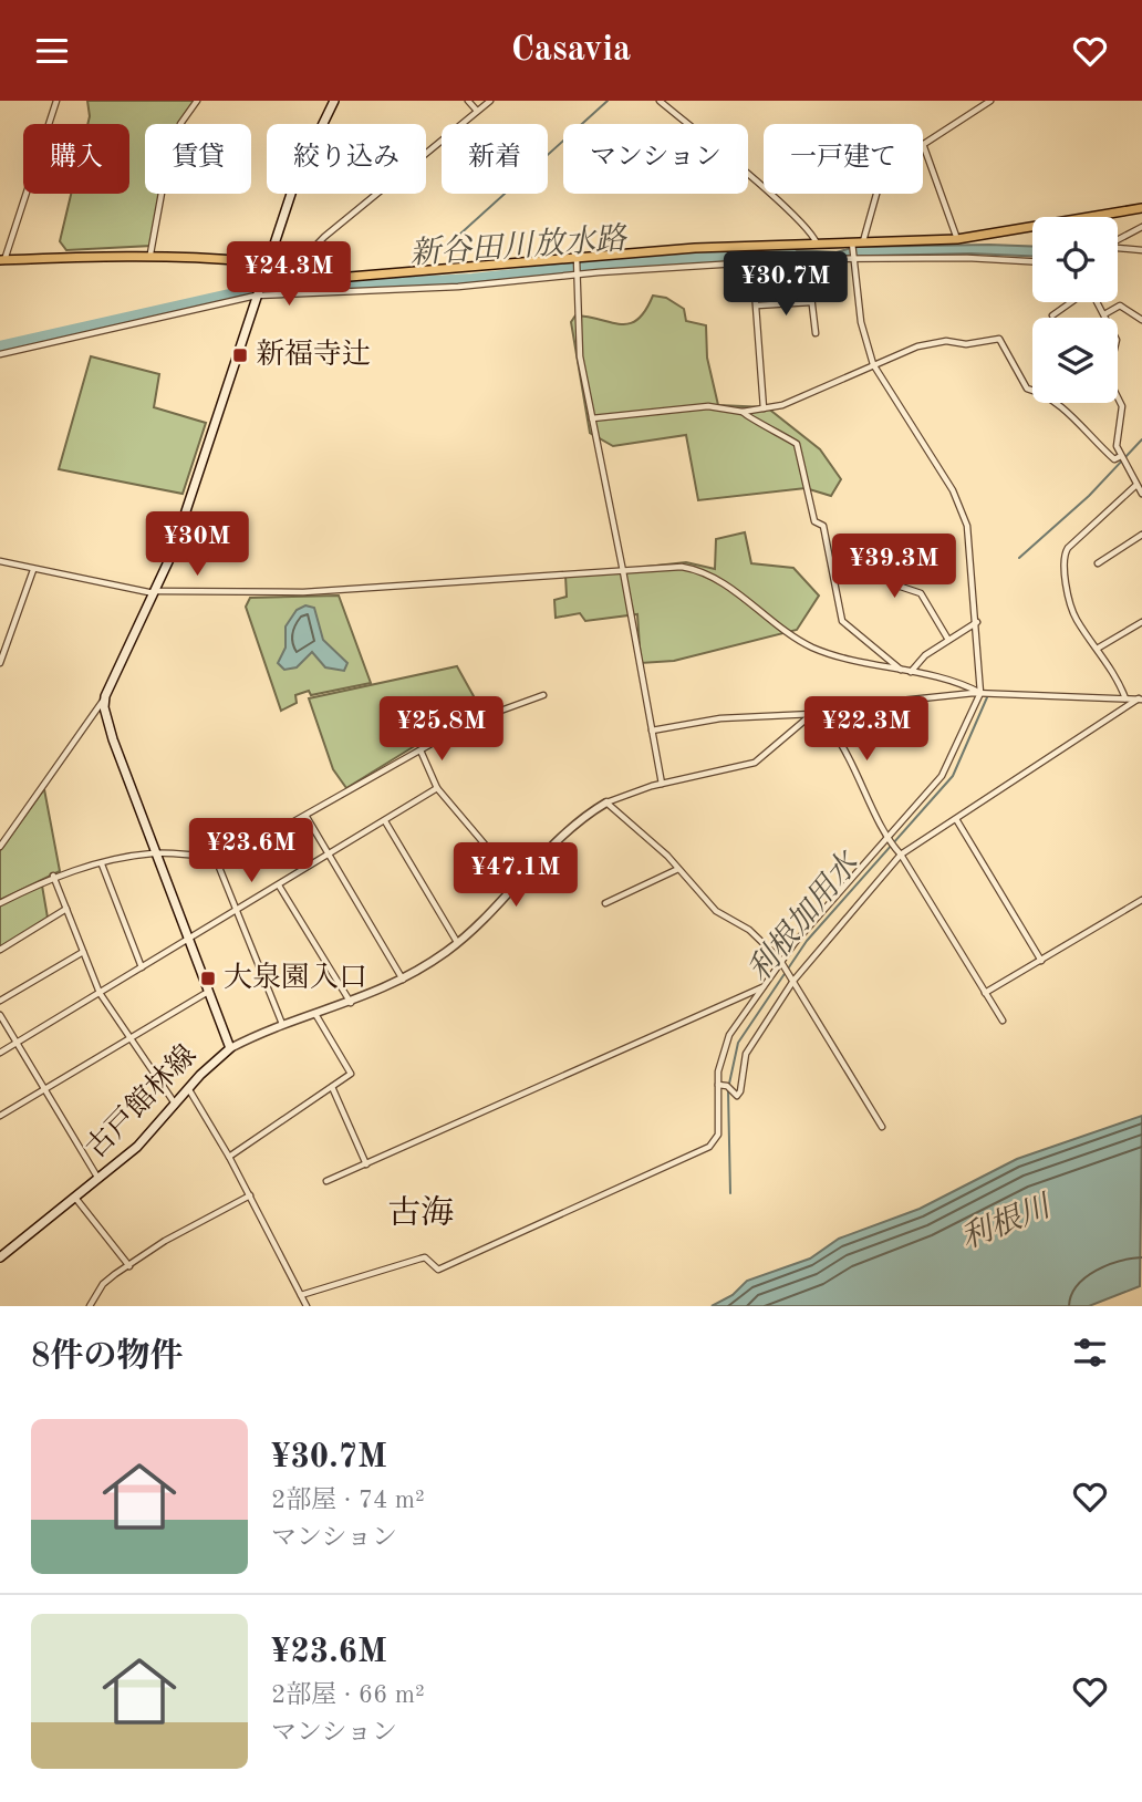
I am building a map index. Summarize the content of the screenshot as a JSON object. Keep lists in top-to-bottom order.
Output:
{
  "streets": {
    "main road": ["古戸館林線"]
  },
  "districts": ["古海"],
  "water": ["新谷田川放水路", "利根加用水", "利根川"],
  "places": {
    "transit": ["新福寺辻", "大泉園入口"]
  },
  "page": {
    "header": "Casavia",
    "chip": [
      "購入",
      "賃貸",
      "絞り込み",
      "新着",
      "マンション",
      "一戸建て"
    ],
    "price": [
      "¥24.3M",
      "¥30.7M",
      "¥30M",
      "¥39.3M",
      "¥25.8M",
      "¥22.3M",
      "¥23.6M",
      "¥47.1M"
    ],
    "heading": "8件の物件",
    "list": [
      {
        "name": "¥30.7M",
        "note": "2部屋 · 74 m² · マンション"
      },
      {
        "name": "¥23.6M",
        "note": "2部屋 · 66 m² · マンション"
      }
    ]
  }
}
